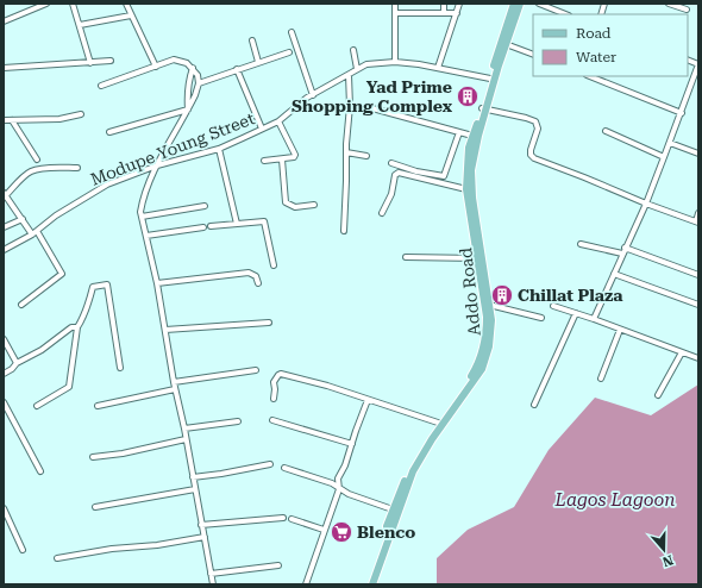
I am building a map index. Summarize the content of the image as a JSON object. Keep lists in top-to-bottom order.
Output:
{
  "streets": {
    "main road": ["Addo Road"],
    "street": ["Modupe Young Street"]
  },
  "crossings": [
    ["Modupe Young Street", "Addo Road"]
  ],
  "water": ["Lagos Lagoon"],
  "places": {
    "building": ["Yad Prime Shopping Complex", "Chillat Plaza"],
    "supermarket": ["Blenco"]
  },
  "legend": ["Road", "Water"],
  "north": "bottom"
}
